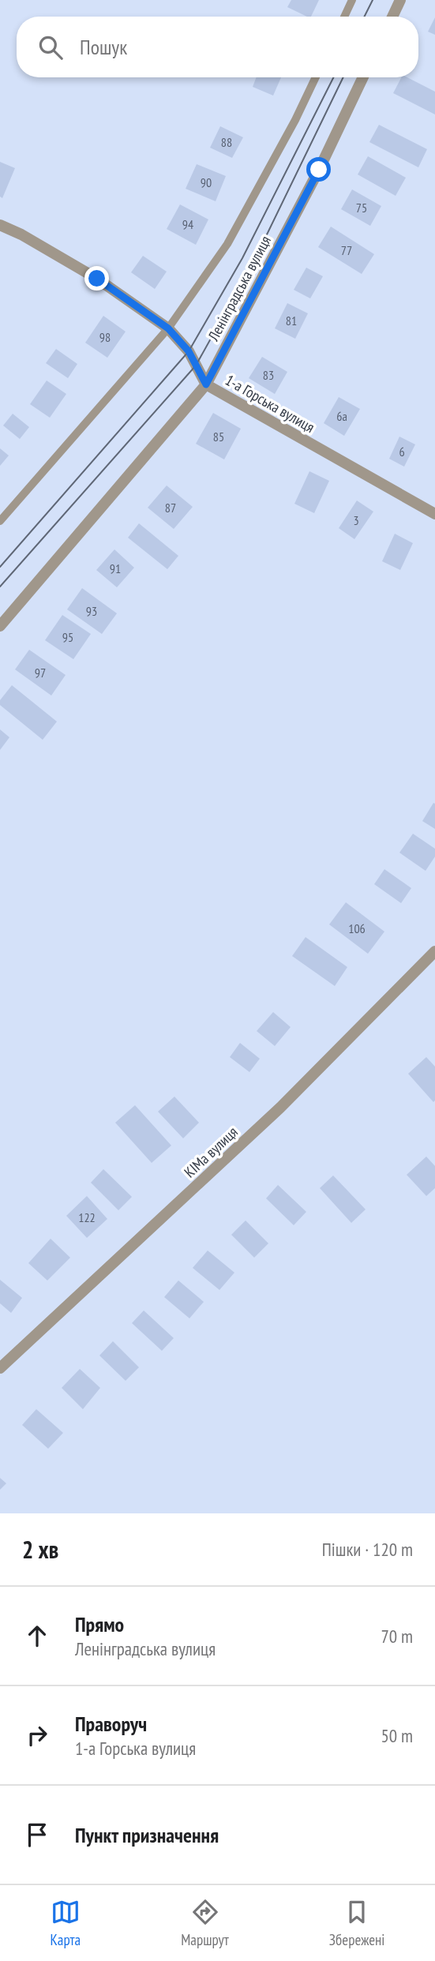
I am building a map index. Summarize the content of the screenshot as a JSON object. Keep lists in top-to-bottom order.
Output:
{
  "streets": {
    "street": ["Ленінградська вулиця", "1-а Горська вулиця", "КІМа вулиця"]
  },
  "crossings": [
    ["Ленінградська вулиця", "1-а Горська вулиця"]
  ],
  "house_numbers": [
    "88",
    "90",
    "75",
    "94",
    "77",
    "81",
    "98",
    "83",
    "6а",
    "85",
    "6",
    "87",
    "3",
    "91",
    "93",
    "95",
    "97",
    "106",
    "122"
  ],
  "page": {
    "search": "Пошук",
    "heading": ["2 хв", "Пішки · 120 m"],
    "list": [
      ["Прямо", "Ленінградська вулиця", "70 m"],
      ["Праворуч", "1-а Горська вулиця", "50 m"],
      "Пункт призначення"
    ],
    "nav": ["Карта", "Маршрут", "Збережені"]
  }
}
